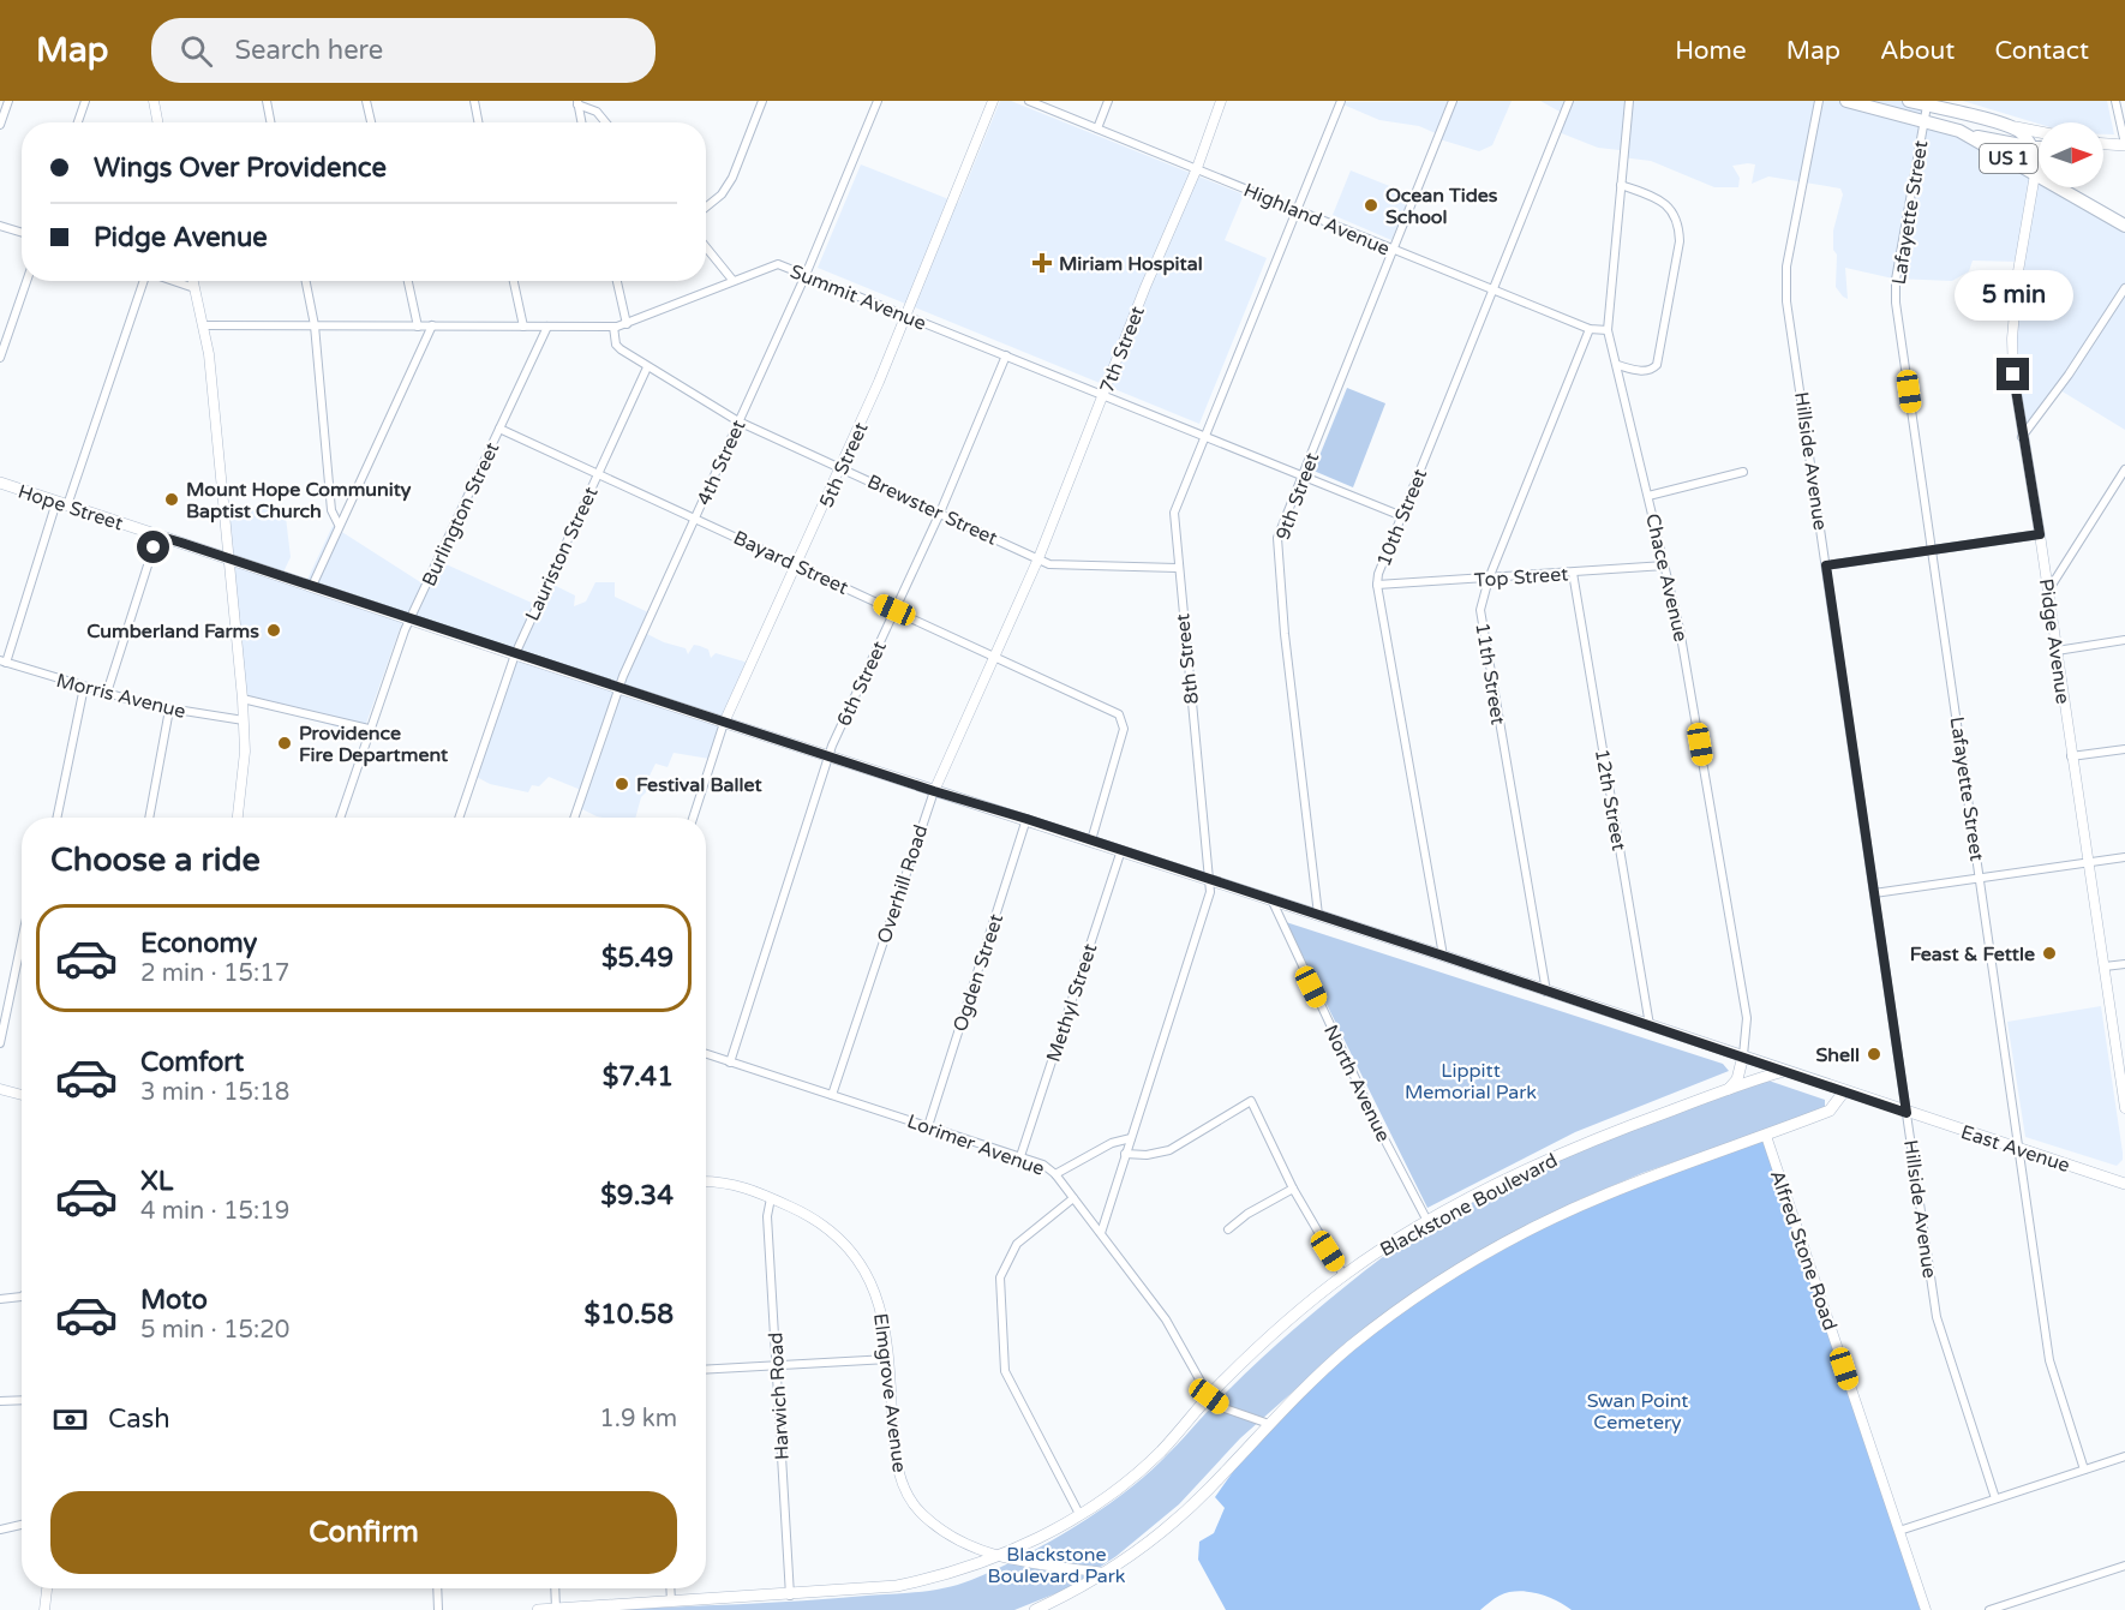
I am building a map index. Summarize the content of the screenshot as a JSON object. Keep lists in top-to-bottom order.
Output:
{
  "streets": {
    "main road": [
      "US 1",
      "Hope Street",
      "East Avenue",
      "Blackstone Boulevard"
    ],
    "street": [
      "Lafayette Street",
      "Highland Avenue",
      "Summit Avenue",
      "7th Street",
      "Hillside Avenue",
      "4th Street",
      "5th Street",
      "9th Street",
      "Brewster Street",
      "Burlington Street",
      "10th Street",
      "Lauriston Street",
      "Bayard Street",
      "Top Street",
      "Chace Avenue",
      "Pidge Avenue",
      "8th Street",
      "11th Street",
      "6th Street",
      "Morris Avenue",
      "12th Street",
      "Overhill Road",
      "Ogden Street",
      "Methyl Street",
      "North Avenue",
      "Lorimer Avenue",
      "Alfred Stone Road",
      "Elmgrove Avenue",
      "Harwich Road"
    ]
  },
  "crossings": [
    ["US 1", "Lafayette Street"],
    ["US 1", "Pidge Avenue"],
    ["Lafayette Street", "East Avenue"],
    ["Highland Avenue", "7th Street"],
    ["Highland Avenue", "9th Street"],
    ["Highland Avenue", "10th Street"],
    ["Highland Avenue", "Chace Avenue"],
    ["Highland Avenue", "8th Street"],
    ["Highland Avenue", "11th Street"],
    ["Summit Avenue", "7th Street"],
    ["Summit Avenue", "4th Street"],
    ["Summit Avenue", "5th Street"],
    ["Summit Avenue", "9th Street"],
    ["Summit Avenue", "Brewster Street"],
    ["Summit Avenue", "Burlington Street"],
    ["Summit Avenue", "10th Street"],
    ["Summit Avenue", "8th Street"],
    ["Summit Avenue", "6th Street"],
    ["7th Street", "Brewster Street"],
    ["7th Street", "Overhill Road"],
    ["Hillside Avenue", "Hope Street"],
    ["Hillside Avenue", "East Avenue"],
    ["4th Street", "Hope Street"],
    ["4th Street", "Brewster Street"],
    ["4th Street", "Bayard Street"],
    ["5th Street", "Hope Street"],
    ["5th Street", "Brewster Street"],
    ["5th Street", "Bayard Street"],
    ["9th Street", "Hope Street"],
    ["Hope Street", "Burlington Street"],
    ["Hope Street", "10th Street"],
    ["Hope Street", "Lauriston Street"],
    ["Hope Street", "Bayard Street"],
    ["Hope Street", "Chace Avenue"],
    ["Hope Street", "8th Street"],
    ["Hope Street", "11th Street"],
    ["Hope Street", "6th Street"],
    ["Hope Street", "12th Street"],
    ["Hope Street", "Overhill Road"],
    ["Hope Street", "Ogden Street"],
    ["Hope Street", "Methyl Street"],
    ["Hope Street", "North Avenue"],
    ["Hope Street", "East Avenue"],
    ["Hope Street", "Blackstone Boulevard"],
    ["Brewster Street", "Lauriston Street"],
    ["Brewster Street", "8th Street"],
    ["Brewster Street", "6th Street"],
    ["Brewster Street", "Overhill Road"],
    ["Burlington Street", "Bayard Street"],
    ["10th Street", "Top Street"],
    ["Lauriston Street", "Bayard Street"],
    ["Bayard Street", "6th Street"],
    ["Bayard Street", "Overhill Road"],
    ["Top Street", "Chace Avenue"],
    ["Top Street", "11th Street"],
    ["Top Street", "12th Street"],
    ["8th Street", "Lorimer Avenue"],
    ["6th Street", "Lorimer Avenue"],
    ["Overhill Road", "Lorimer Avenue"],
    ["Ogden Street", "Lorimer Avenue"],
    ["Methyl Street", "Lorimer Avenue"],
    ["North Avenue", "Blackstone Boulevard"],
    ["Lorimer Avenue", "Blackstone Boulevard"],
    ["Blackstone Boulevard", "Elmgrove Avenue"],
    ["Blackstone Boulevard", "Harwich Road"],
    ["Elmgrove Avenue", "Harwich Road"]
  ],
  "parks": ["Lippitt Memorial Park", "Swan Point Cemetery", "Blackstone Boulevard Park"],
  "places": {
    "other": [
      "Ocean Tides School",
      "Mount Hope Community Baptist Church",
      "Cumberland Farms",
      "Providence Fire Department",
      "Festival Ballet",
      "Feast & Fettle",
      "Shell"
    ],
    "health": ["Miriam Hospital"]
  },
  "north": "right",
  "page": {
    "header": "Map",
    "search": "Search here",
    "nav": [
      "Home",
      "Map",
      "About",
      "Contact"
    ],
    "banner": ["Wings Over Providence", "Pidge Avenue"],
    "bubble": "5 min",
    "heading": "Choose a ride",
    "list": [
      {
        "name": "Economy",
        "note": "2 min · 15:17",
        "value": "$5.49"
      },
      {
        "name": "Comfort",
        "note": "3 min · 15:18",
        "value": "$7.41"
      },
      {
        "name": "XL",
        "note": "4 min · 15:19",
        "value": "$9.34"
      },
      {
        "name": "Moto",
        "note": "5 min · 15:20",
        "value": "$10.58"
      }
    ],
    "pay": ["Cash", "1.9 km"],
    "buttons": "Confirm"
  }
}
